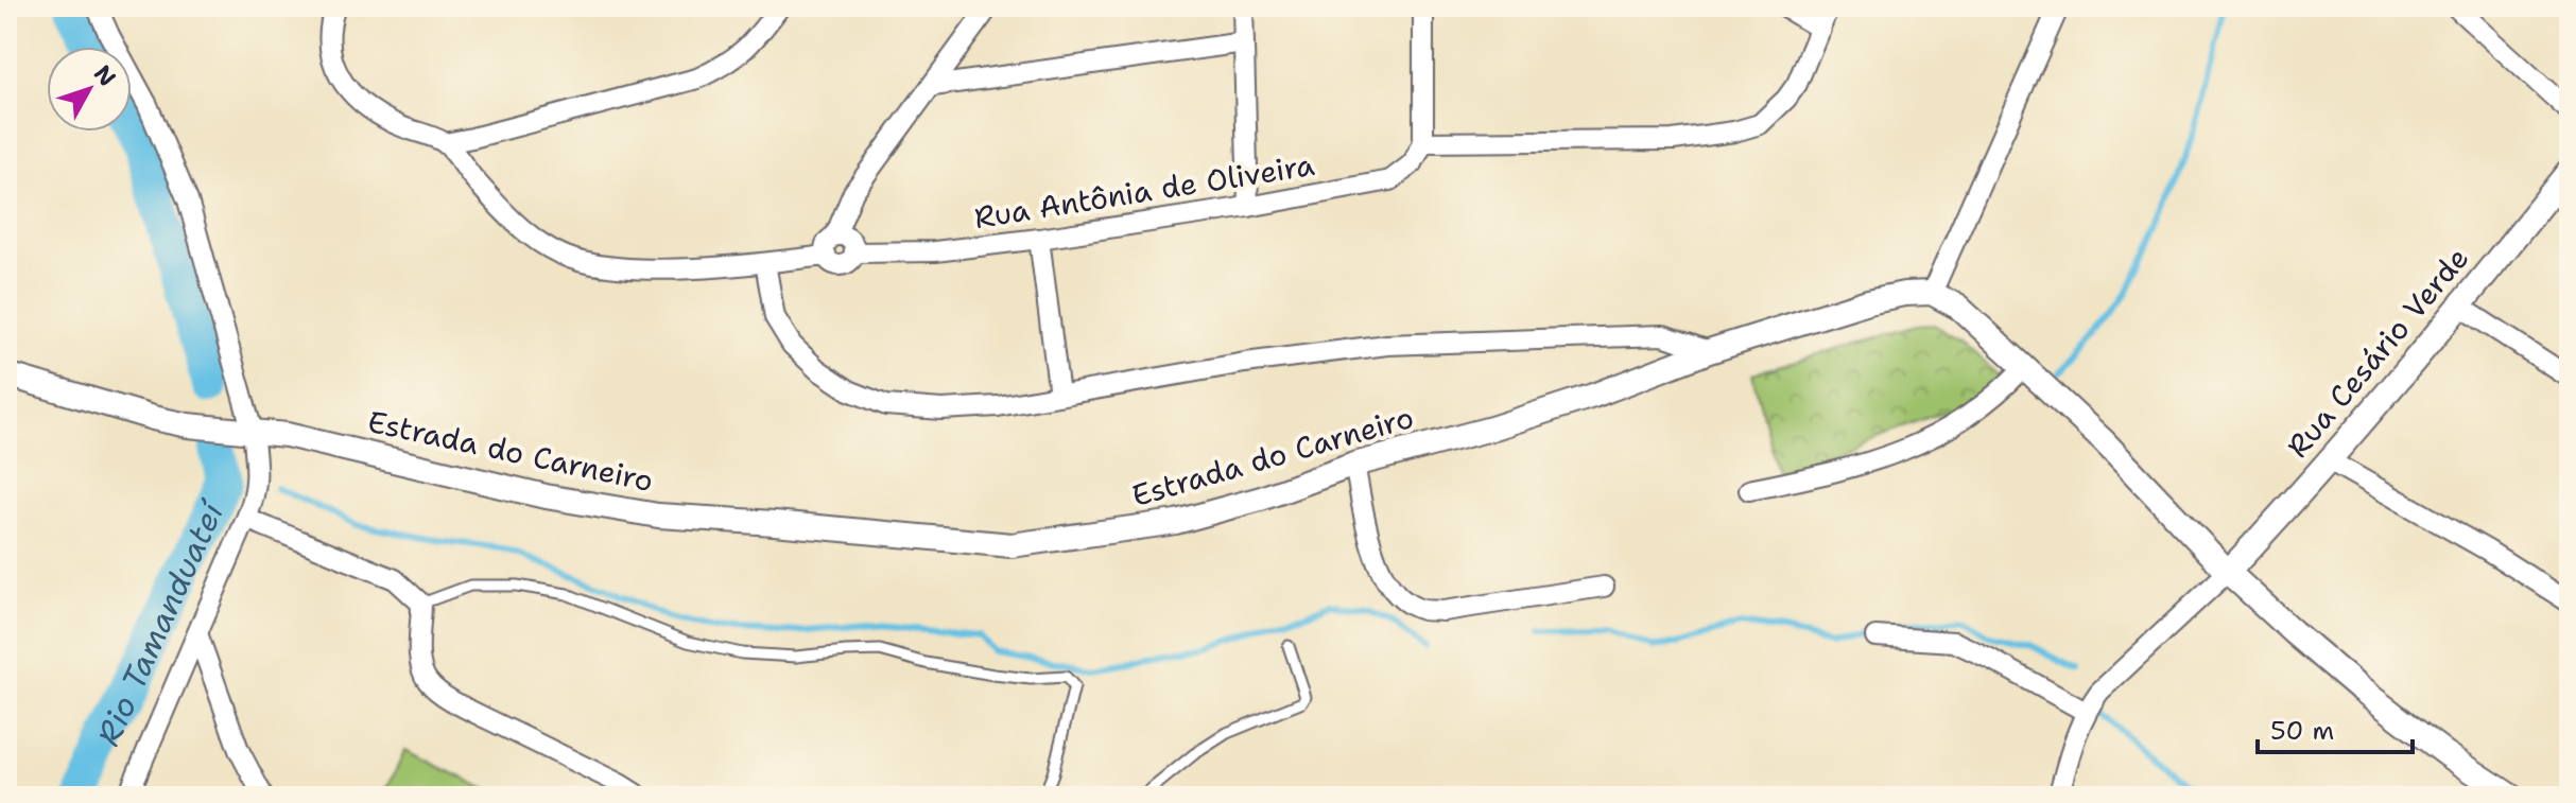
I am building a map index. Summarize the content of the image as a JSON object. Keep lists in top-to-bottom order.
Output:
{
  "streets": {
    "street": ["Rua Antônia de Oliveira", "Rua Cesário Verde", "Estrada do Carneiro"]
  },
  "water": ["Rio Tamanduateí"],
  "scale_bar": "50 m",
  "north": "top right"
}
